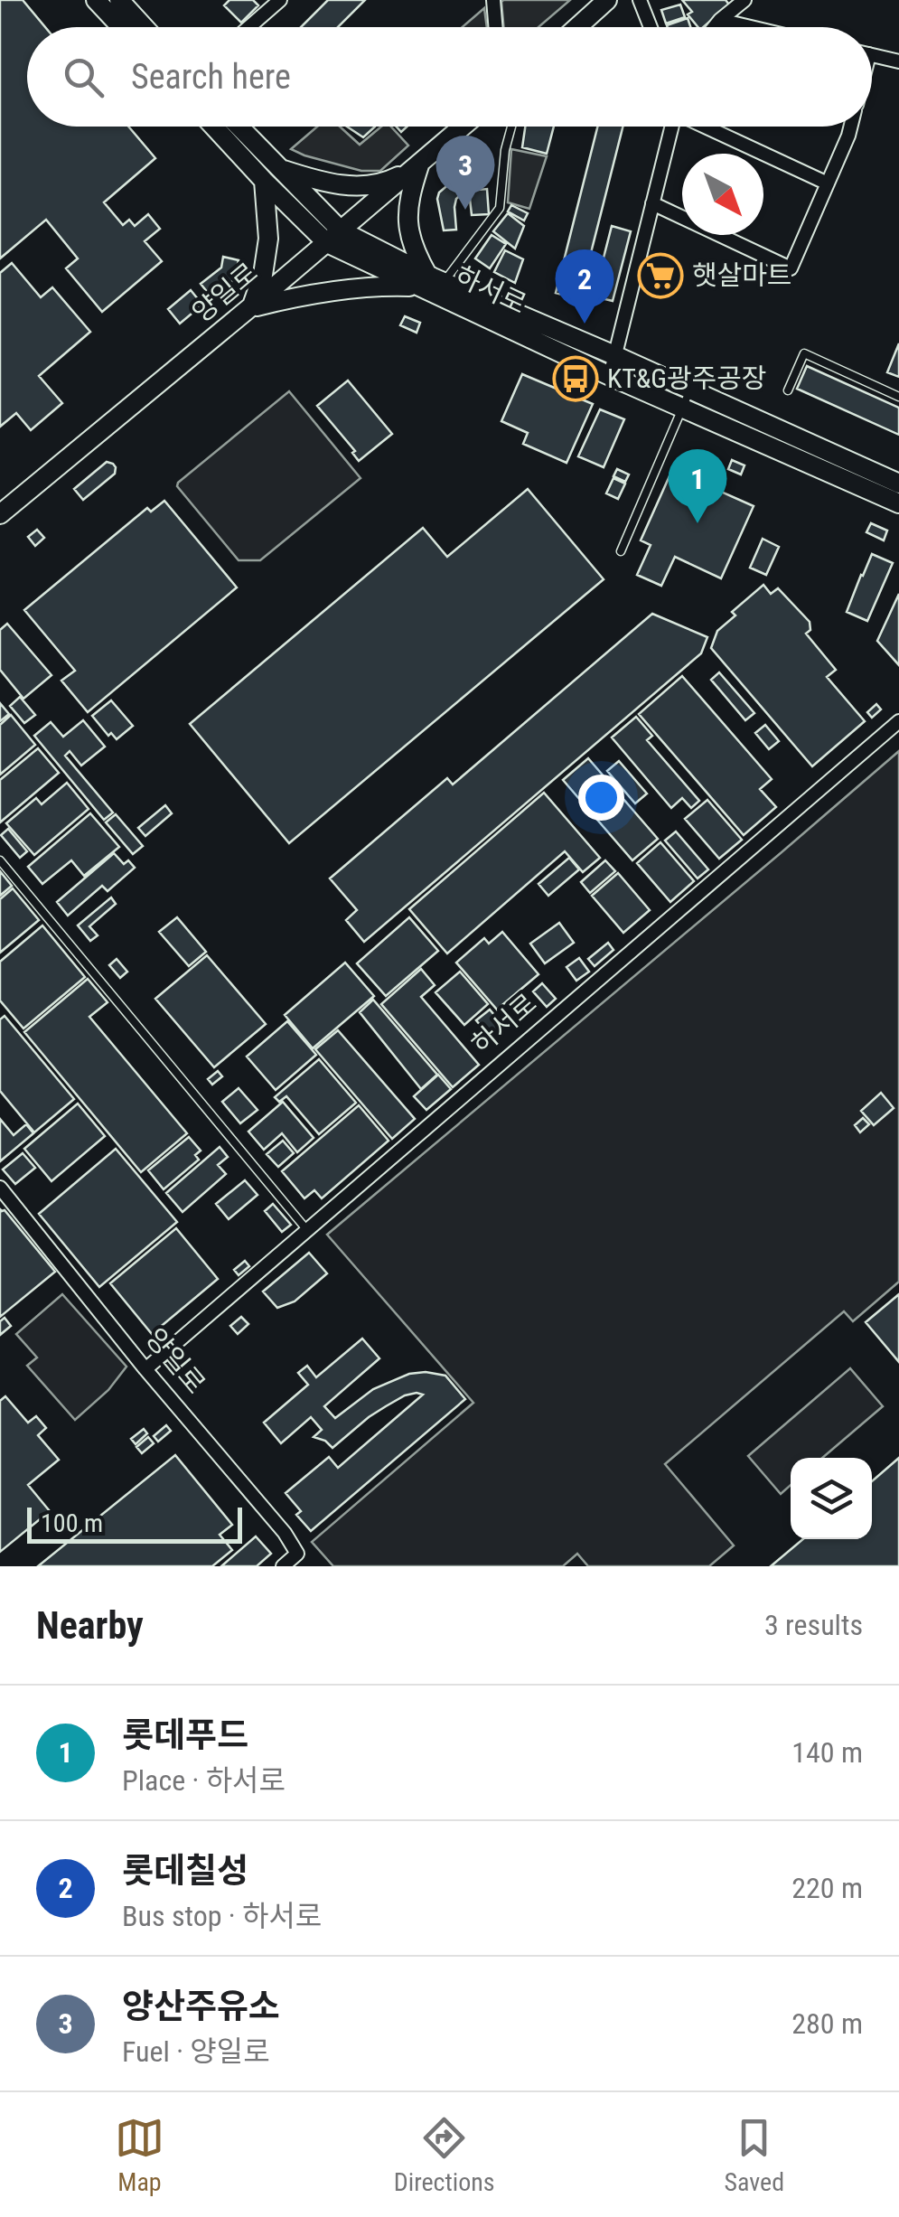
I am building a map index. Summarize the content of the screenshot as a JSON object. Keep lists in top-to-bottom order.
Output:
{
  "streets": {
    "main road": ["하서로", "양일로"]
  },
  "crossings": [
    ["하서로", "양일로"]
  ],
  "places": {
    "supermarket": ["햇살마트"],
    "bus stop": ["KT&G광주공장"]
  },
  "scale_bar": "100 m",
  "north": "bottom right",
  "page": {
    "search": "Search here",
    "pins": ["3", "2", "1"],
    "scale": "100 m",
    "heading": ["Nearby", "3 results"],
    "list": [
      {
        "mark": "1",
        "name": "롯데푸드",
        "note": "Place · 하서로",
        "value": "140 m"
      },
      {
        "mark": "2",
        "name": "롯데칠성",
        "note": "Bus stop · 하서로",
        "value": "220 m"
      },
      {
        "mark": "3",
        "name": "양산주유소",
        "note": "Fuel · 양일로",
        "value": "280 m"
      }
    ],
    "nav": ["Map", "Directions", "Saved"]
  }
}
